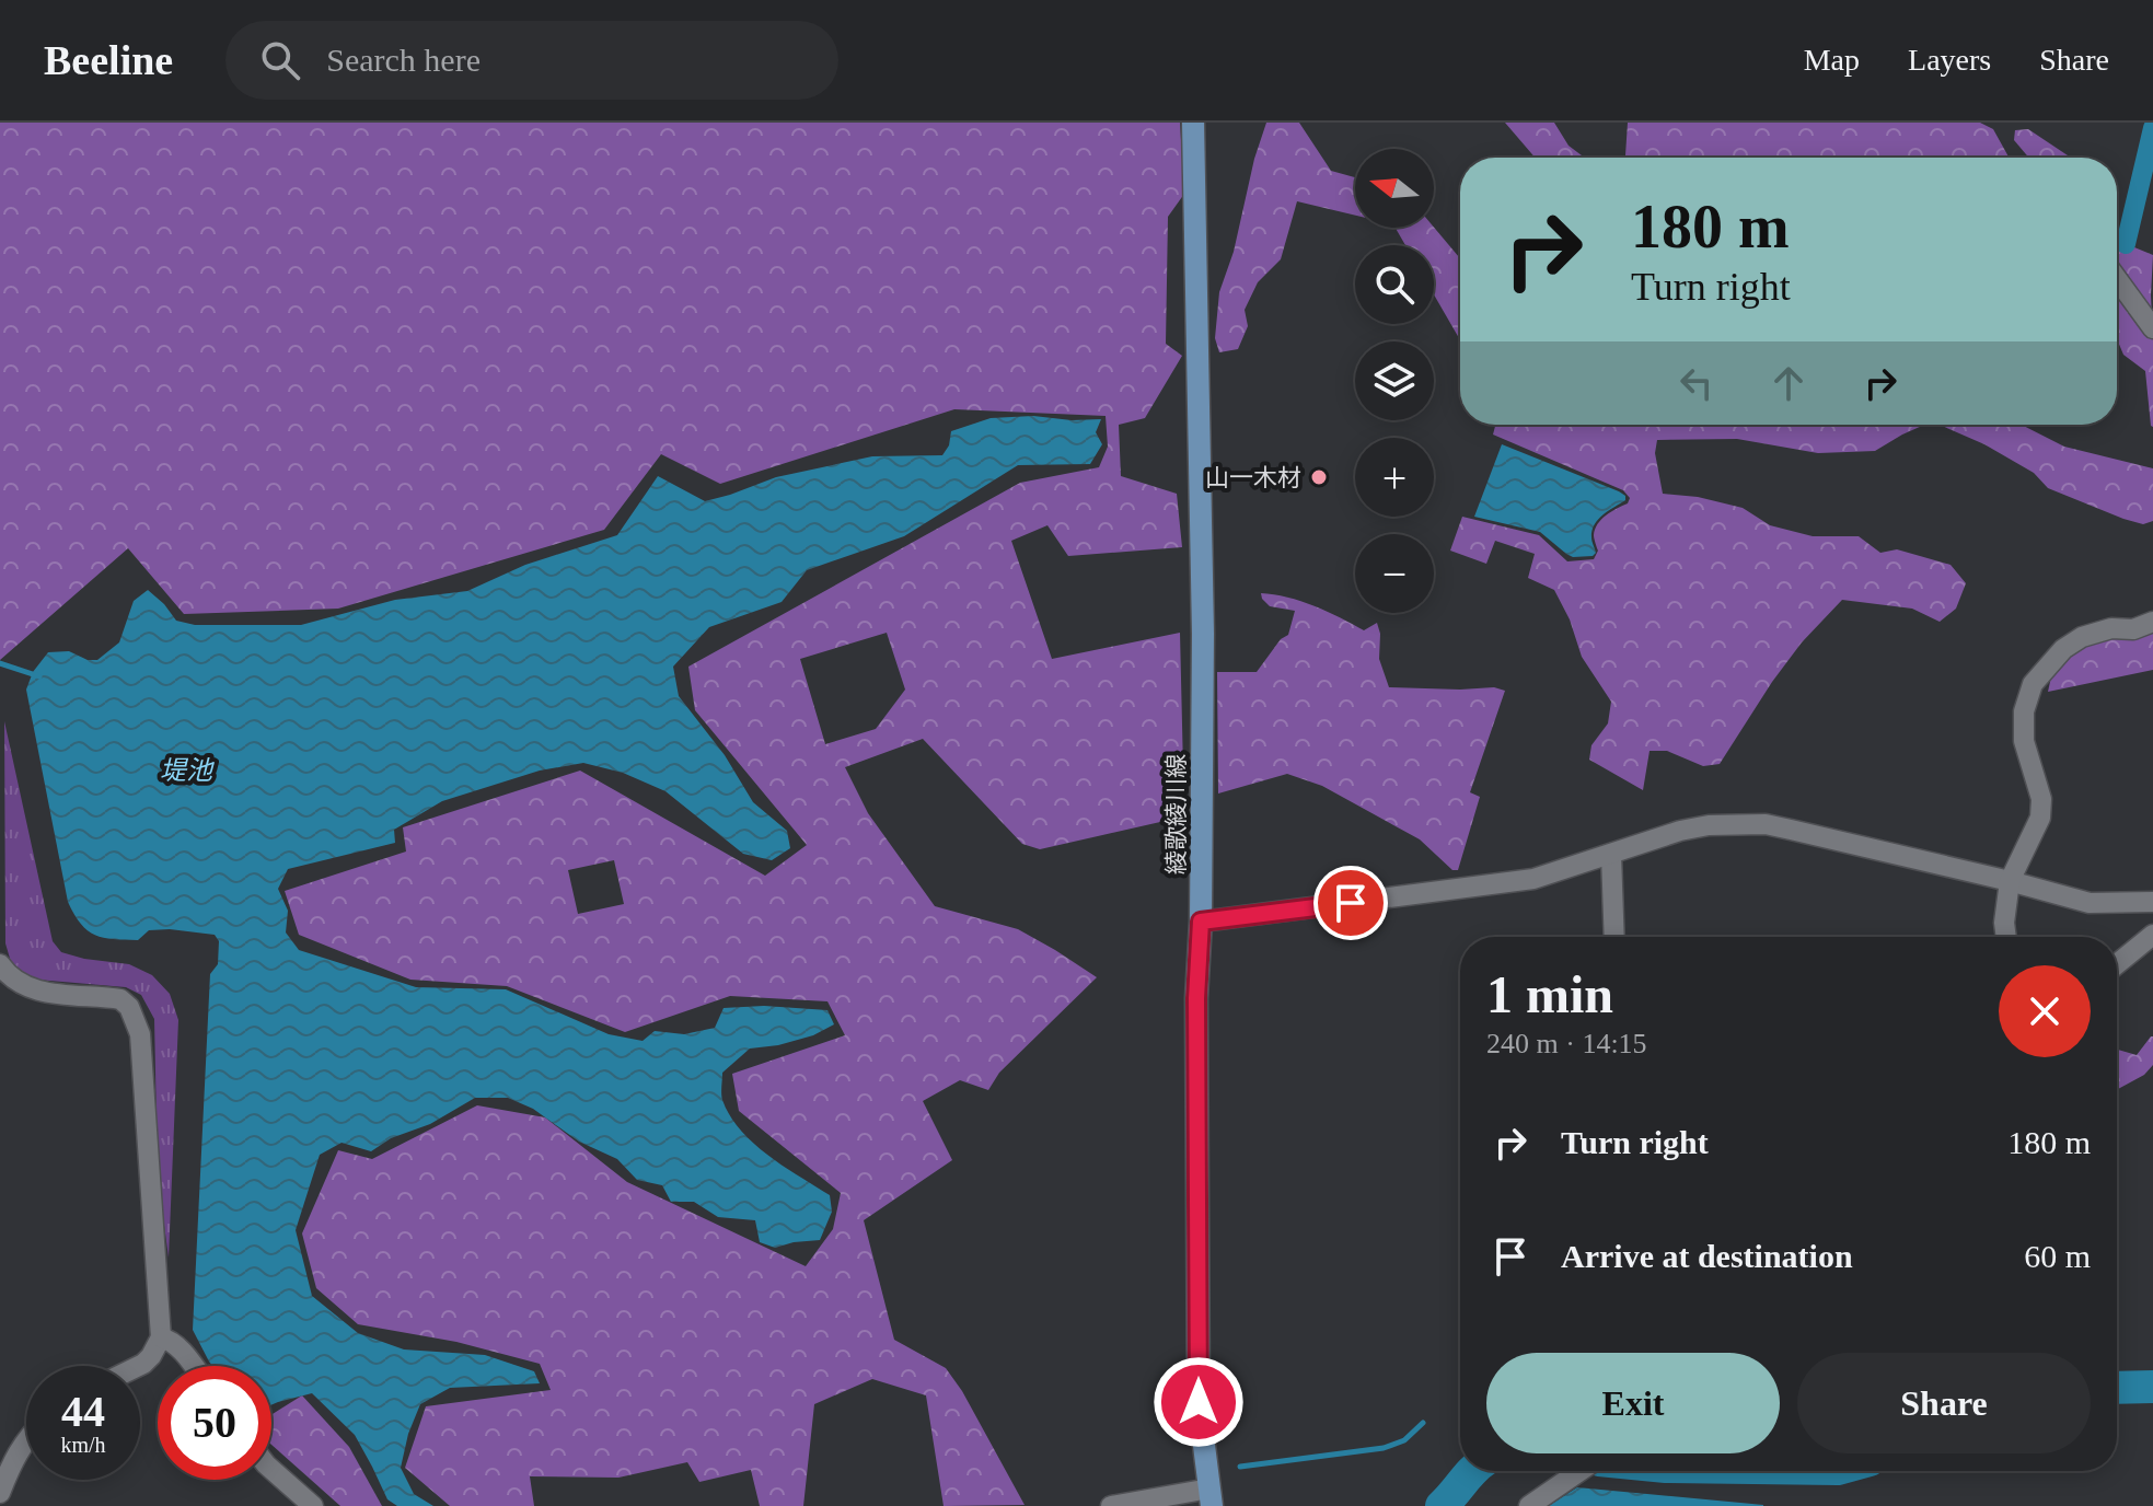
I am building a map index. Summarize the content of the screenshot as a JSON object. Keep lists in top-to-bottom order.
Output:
{
  "streets": {
    "main road": ["綾歌綾川線"]
  },
  "water": ["堤池"],
  "places": ["山一木材"],
  "north": "left",
  "page": {
    "header": "Beeline",
    "search": "Search here",
    "nav": ["Map", "Layers", "Share"],
    "map_buttons": ["+", "−"],
    "turn": ["180 m", "Turn right"],
    "heading": ["1 min", "240 m · 14:15"],
    "list": [
      {
        "name": "Turn right",
        "value": "180 m"
      },
      {
        "name": "Arrive at destination",
        "value": "60 m"
      }
    ],
    "buttons": ["Exit", "Share"],
    "speed": "44 km/h",
    "limit": "50"
  }
}
